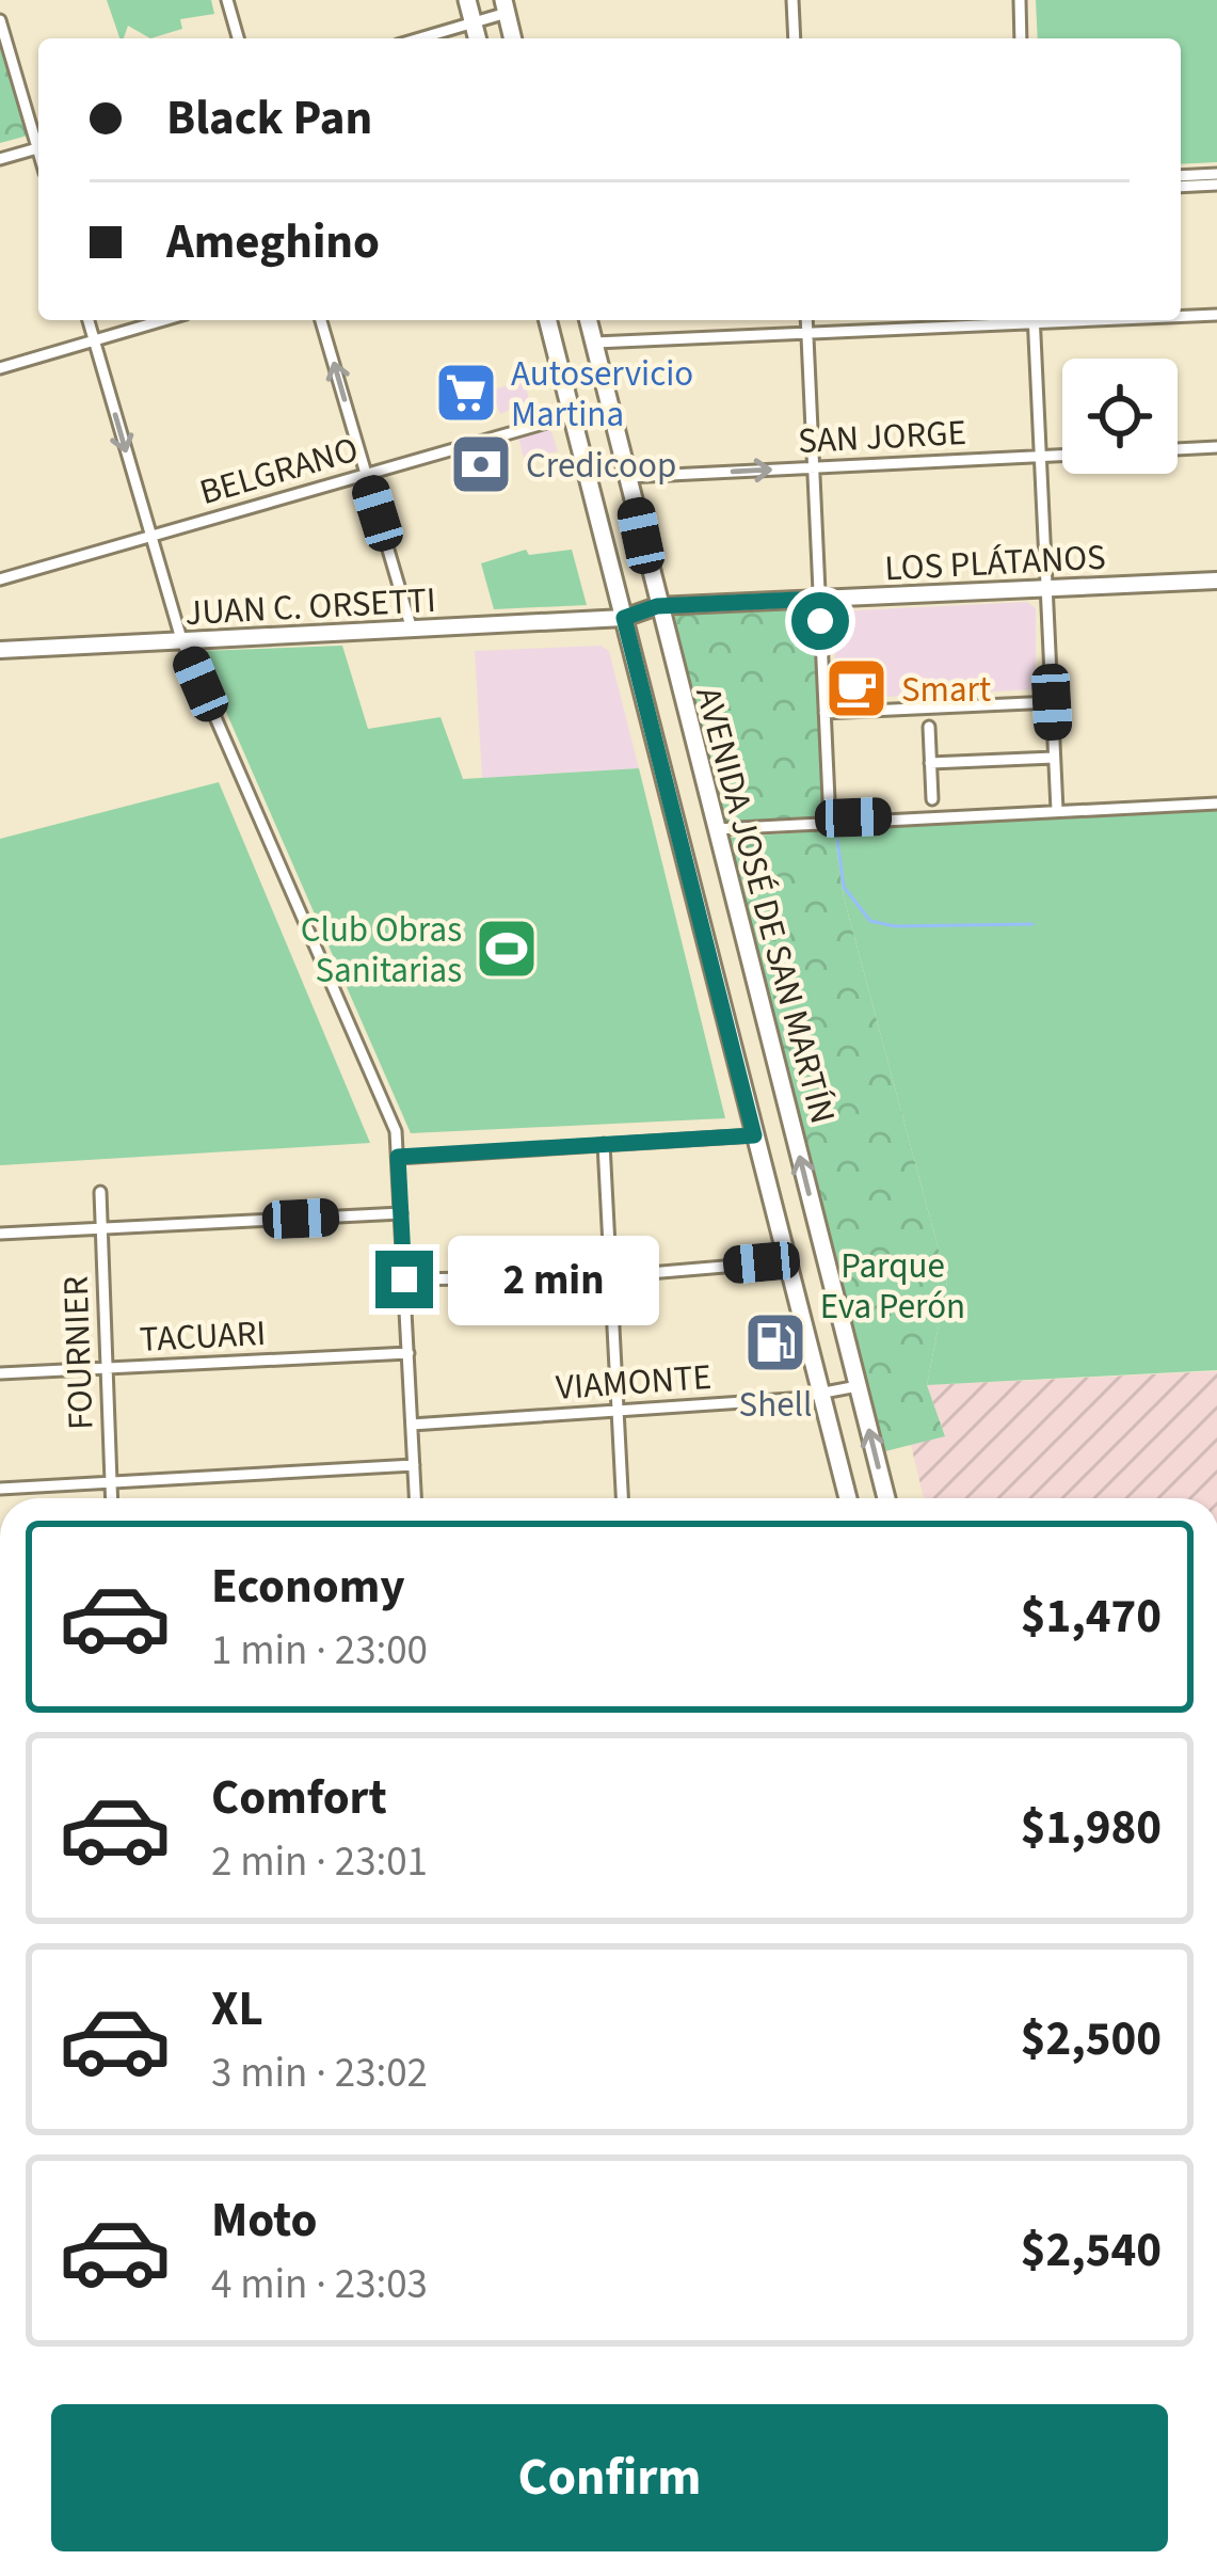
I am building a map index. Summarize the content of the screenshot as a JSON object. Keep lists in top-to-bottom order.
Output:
{
  "streets": {
    "main road": ["LOS PLÁTANOS", "JUAN C. ORSETTI", "AVENIDA JOSÉ DE SAN MARTÍN"],
    "street": [
      "SAN JORGE",
      "BELGRANO",
      "TACUARI",
      "FOURNIER",
      "VIAMONTE"
    ]
  },
  "crossings": [
    ["SAN JORGE", "AVENIDA JOSÉ DE SAN MARTÍN"],
    ["BELGRANO", "AVENIDA JOSÉ DE SAN MARTÍN"],
    ["LOS PLÁTANOS", "JUAN C. ORSETTI"],
    ["LOS PLÁTANOS", "AVENIDA JOSÉ DE SAN MARTÍN"],
    ["JUAN C. ORSETTI", "AVENIDA JOSÉ DE SAN MARTÍN"],
    ["AVENIDA JOSÉ DE SAN MARTÍN", "VIAMONTE"],
    ["TACUARI", "FOURNIER"]
  ],
  "one_way": ["SAN JORGE"],
  "parks": ["Parque Eva Perón"],
  "places": {
    "supermarket": ["Autoservicio Martina"],
    "bank": ["Credicoop"],
    "cafe": ["Smart"],
    "sports": ["Club Obras Sanitarias"],
    "fuel station": ["Shell"]
  },
  "page": {
    "banner": ["Black Pan", "Ameghino"],
    "bubble": "2 min",
    "list": [
      {
        "name": "Economy",
        "note": "1 min · 23:00",
        "value": "$1,470"
      },
      {
        "name": "Comfort",
        "note": "2 min · 23:01",
        "value": "$1,980"
      },
      {
        "name": "XL",
        "note": "3 min · 23:02",
        "value": "$2,500"
      },
      {
        "name": "Moto",
        "note": "4 min · 23:03",
        "value": "$2,540"
      }
    ],
    "buttons": "Confirm"
  }
}
